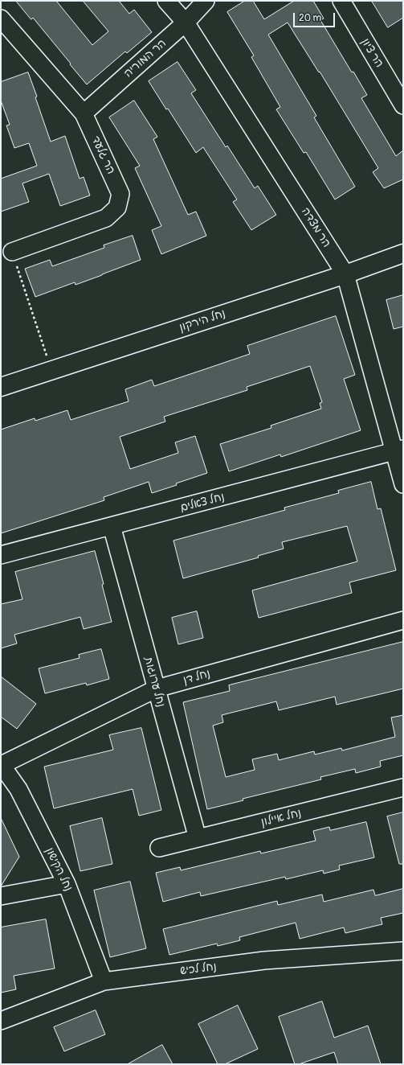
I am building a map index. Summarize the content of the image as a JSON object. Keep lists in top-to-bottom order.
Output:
{
  "streets": {
    "street": [
      "הר ציון",
      "הר המוריה",
      "הר גלעד",
      "הר מצדה",
      "נחל הירקון",
      "נחל צאלים",
      "נחל דן",
      "נחל ערוגות",
      "נחל איילון",
      "נחל הקישון",
      "נחל לכיש"
    ]
  },
  "crossings": [
    ["הר המוריה", "הר גלעד"],
    ["הר המוריה", "הר מצדה"],
    ["הר מצדה", "נחל הירקון"],
    ["הר מצדה", "נחל צאלים"],
    ["נחל צאלים", "נחל ערוגות"],
    ["נחל דן", "נחל ערוגות"],
    ["נחל דן", "נחל הקישון"],
    ["נחל ערוגות", "נחל איילון"],
    ["נחל הקישון", "נחל לכיש"]
  ],
  "scale_bar": "20 m"
}
